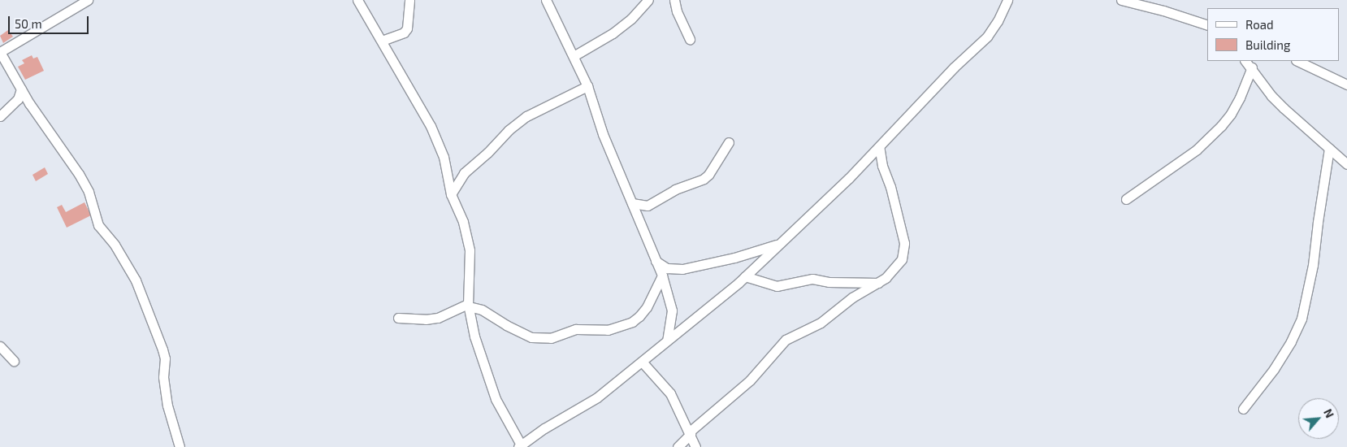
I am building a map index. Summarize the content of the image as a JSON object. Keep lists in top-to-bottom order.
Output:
{
  "legend": ["Road", "Building"],
  "scale_bar": "50 m",
  "north": "top right"
}
